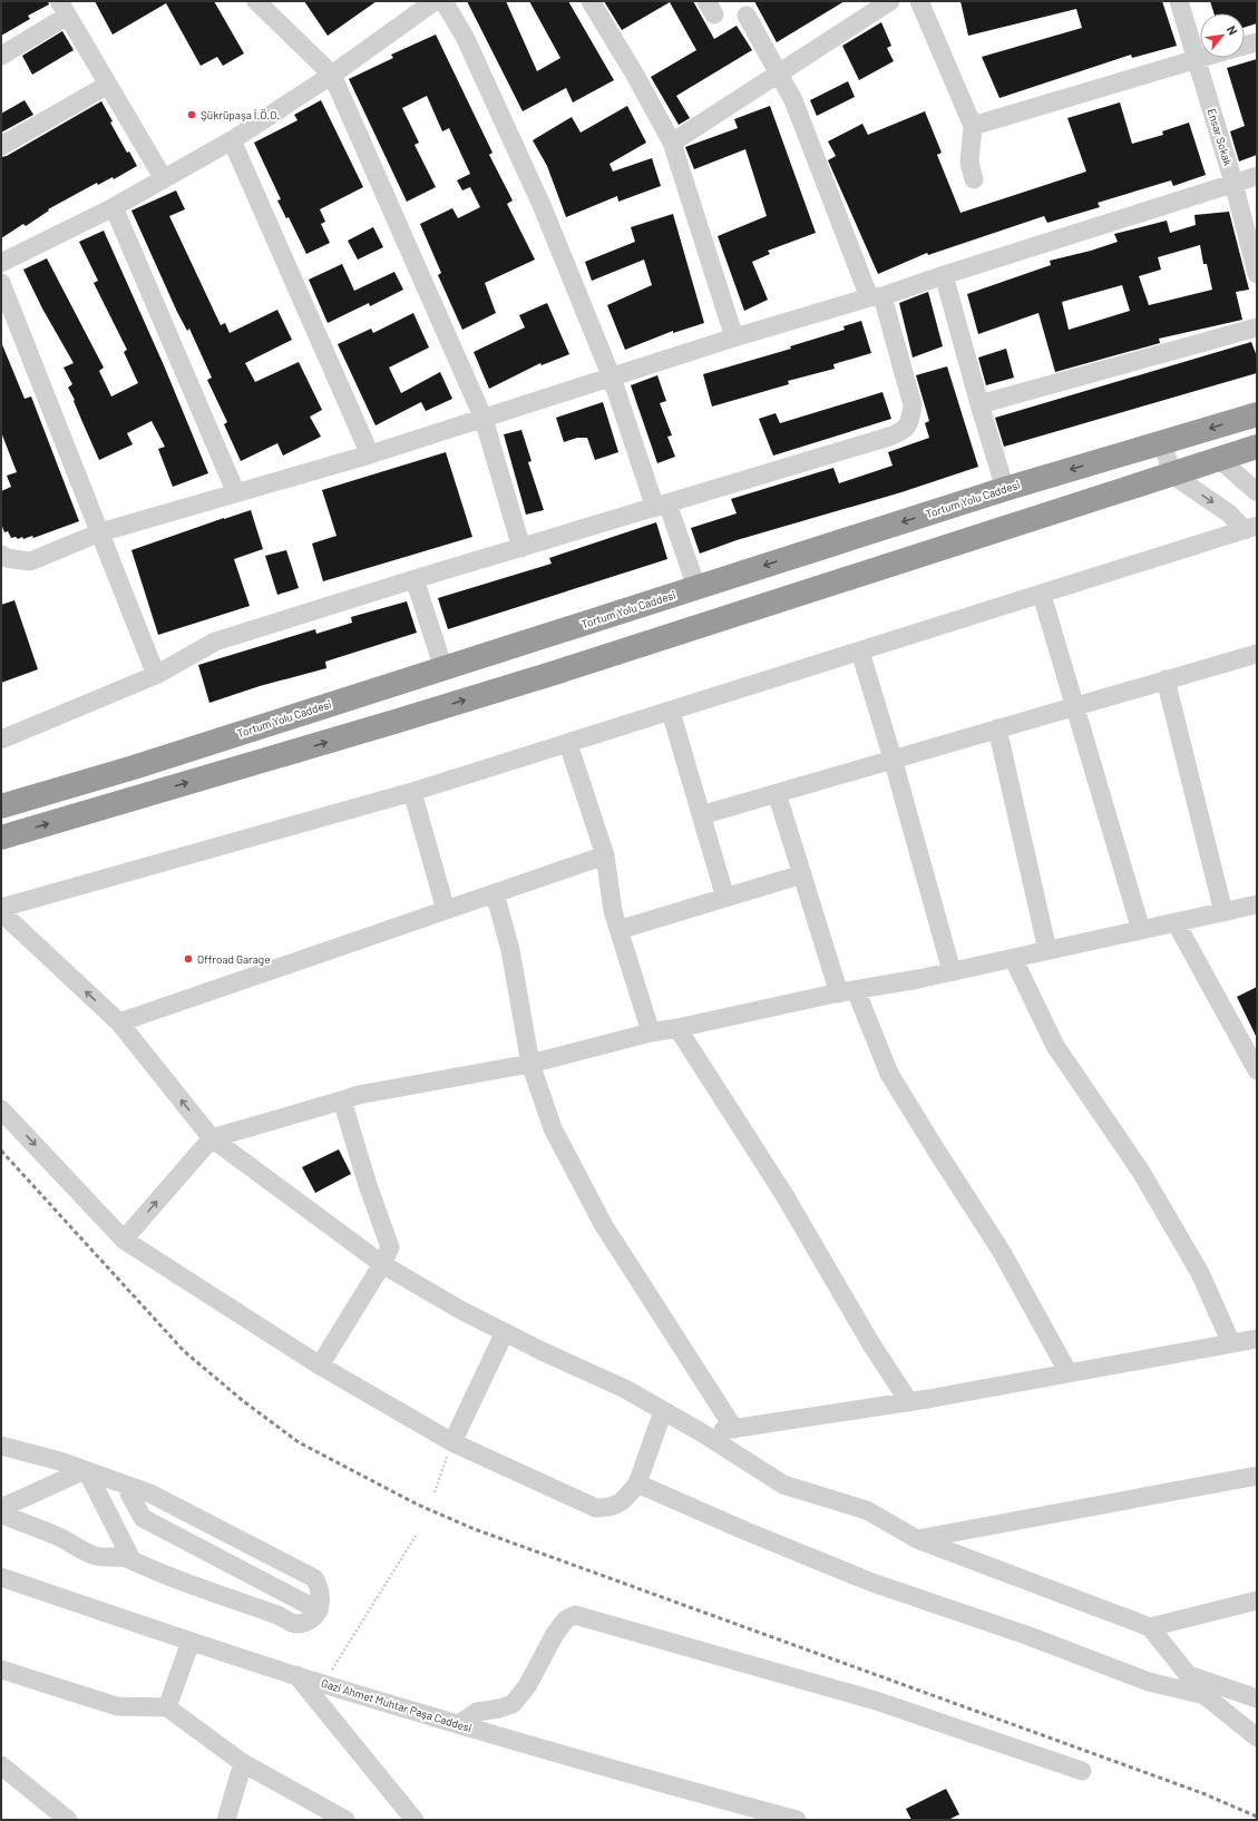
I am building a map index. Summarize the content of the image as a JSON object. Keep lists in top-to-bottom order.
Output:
{
  "streets": {
    "highway": ["Tortum Yolu Caddesi"],
    "street": ["Ensar Sokak", "Gazi Ahmet Muhtar Paşa Caddesi"]
  },
  "places": ["Şükrüpaşa İ.Ö.O.", "Offroad Garage"],
  "north": "top right"
}
